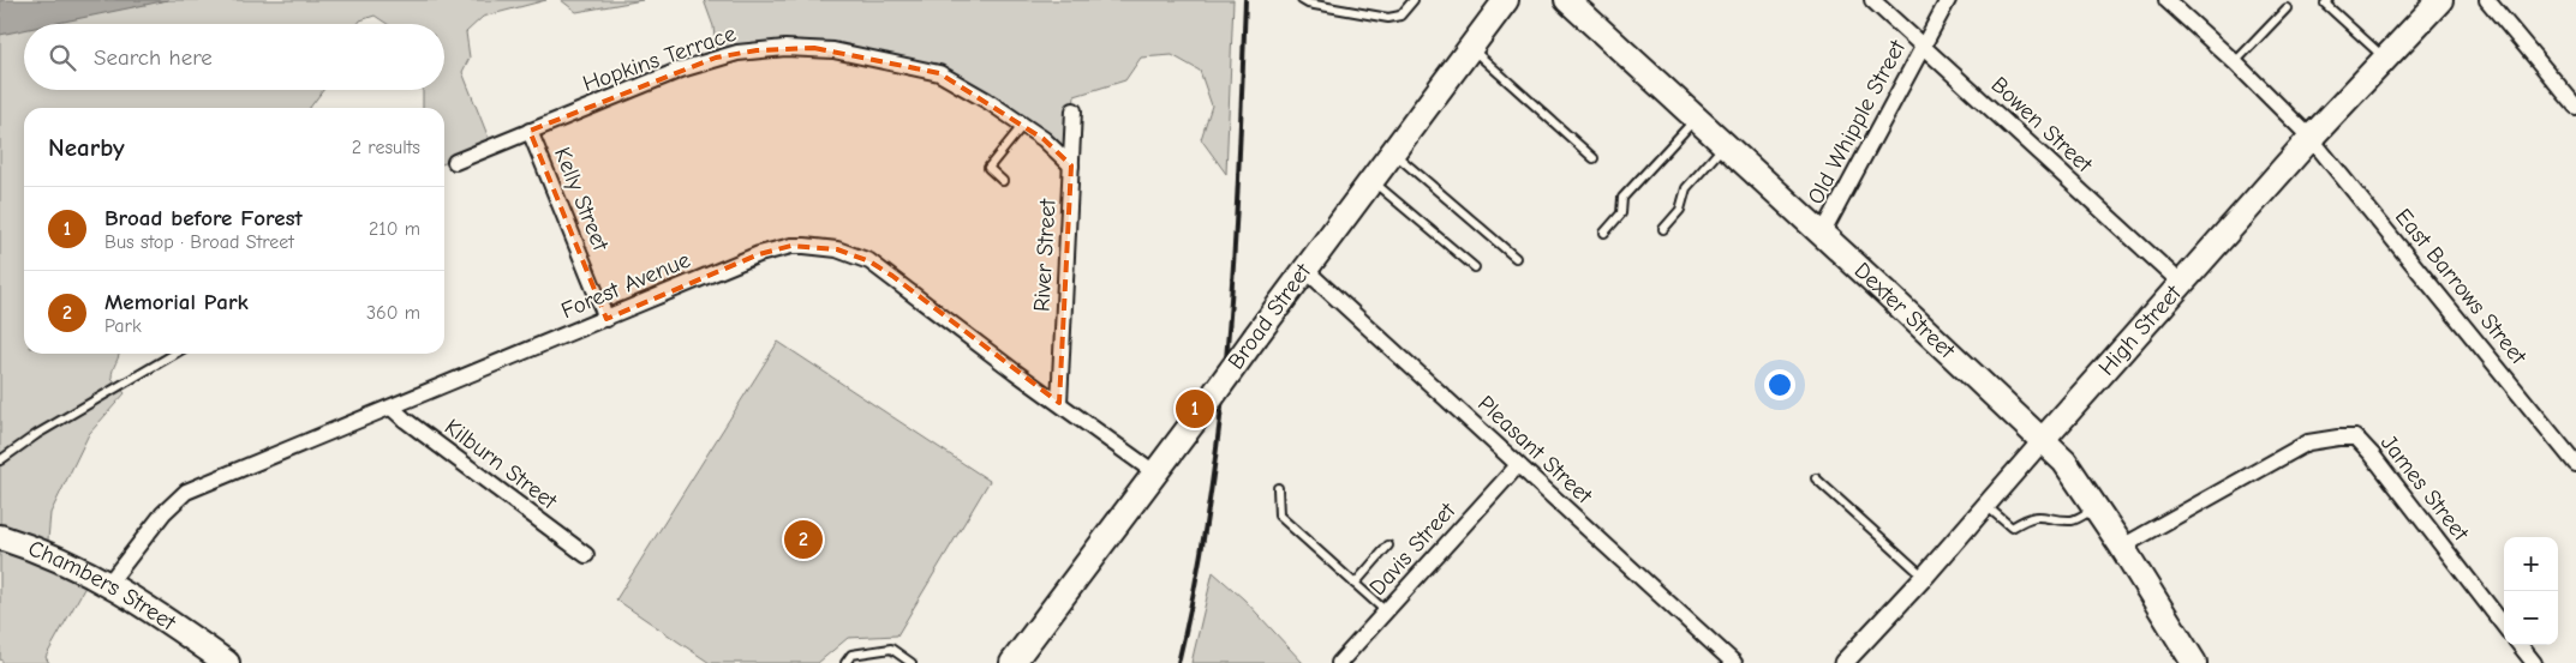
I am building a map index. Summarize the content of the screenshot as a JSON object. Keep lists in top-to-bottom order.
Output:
{
  "streets": {
    "main road": [
      "Dexter Street",
      "Broad Street",
      "High Street",
      "Chambers Street"
    ],
    "street": [
      "Hopkins Terrace",
      "Old Whipple Street",
      "Bowen Street",
      "Kelly Street",
      "River Street",
      "Forest Avenue",
      "East Barrows Street",
      "Pleasant Street",
      "Kilburn Street",
      "James Street",
      "Davis Street"
    ]
  },
  "crossings": [
    ["Hopkins Terrace", "Kelly Street"],
    ["Hopkins Terrace", "River Street"],
    ["Old Whipple Street", "Bowen Street"],
    ["Old Whipple Street", "Dexter Street"],
    ["Bowen Street", "High Street"],
    ["Kelly Street", "Forest Avenue"],
    ["River Street", "Forest Avenue"],
    ["Forest Avenue", "Broad Street"],
    ["Forest Avenue", "Kilburn Street"],
    ["Forest Avenue", "Chambers Street"],
    ["East Barrows Street", "High Street"],
    ["Dexter Street", "High Street"],
    ["Dexter Street", "James Street"],
    ["Broad Street", "Pleasant Street"],
    ["Pleasant Street", "Davis Street"]
  ],
  "page": {
    "search": "Search here",
    "heading": ["Nearby", "2 results"],
    "list": [
      {
        "mark": "1",
        "name": "Broad before Forest",
        "note": "Bus stop · Broad Street",
        "value": "210 m"
      },
      {
        "mark": "2",
        "name": "Memorial Park",
        "note": "Park",
        "value": "360 m"
      }
    ],
    "pins": ["1", "2"],
    "map_buttons": ["+", "−"]
  }
}
